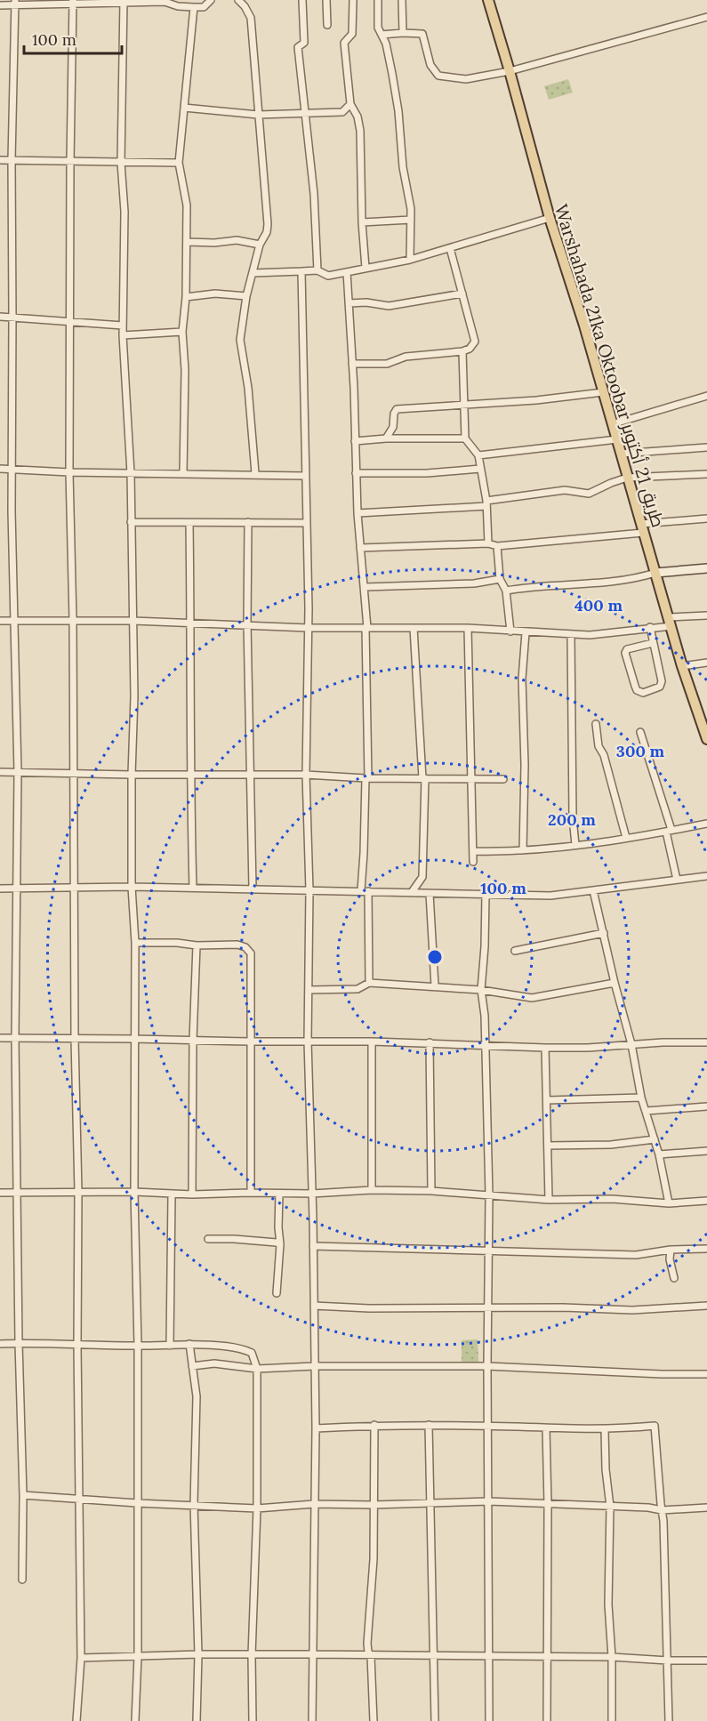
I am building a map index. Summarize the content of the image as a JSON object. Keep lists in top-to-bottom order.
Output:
{
  "streets": {
    "main road": ["Warshahada 21ka Oktoobar طريق 21 أكتوبر"]
  },
  "scale_bar": "100 m",
  "rings": [
    "400 m",
    "300 m",
    "200 m",
    "100 m"
  ]
}
